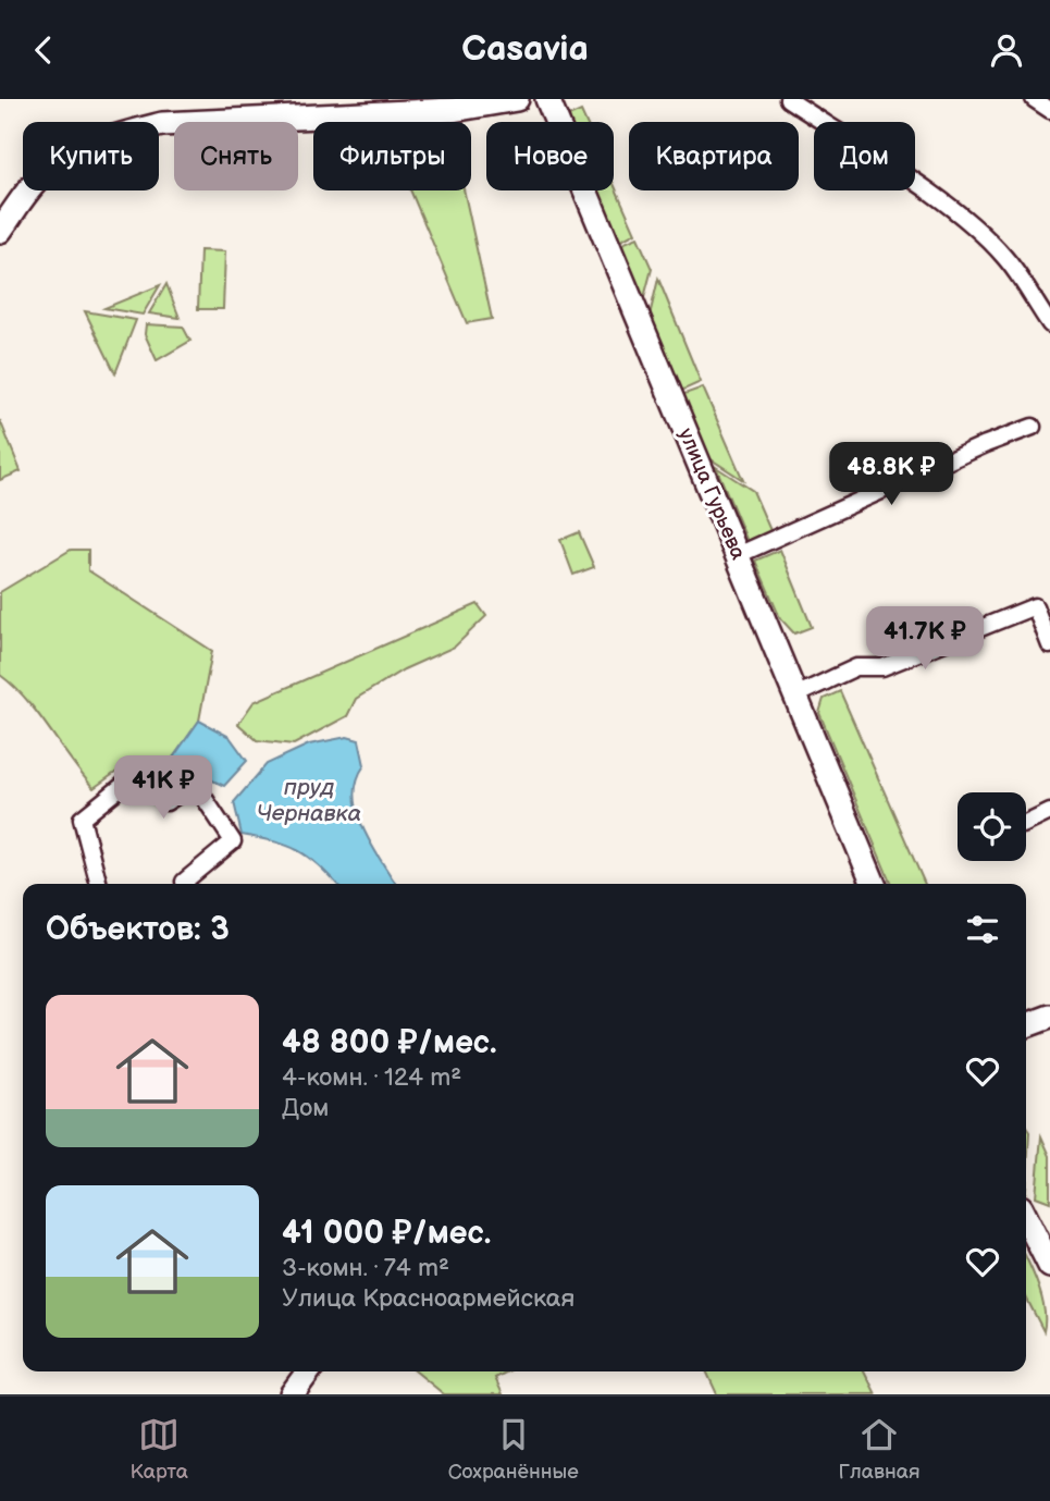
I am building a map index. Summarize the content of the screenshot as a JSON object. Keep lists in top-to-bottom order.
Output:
{
  "streets": {
    "main road": ["улица Гурьева"]
  },
  "water": ["пруд Чернавка"],
  "page": {
    "header": "Casavia",
    "chip": [
      "Купить",
      "Снять",
      "Фильтры",
      "Новое",
      "Квартира",
      "Дом"
    ],
    "price": ["48.8K ₽", "41.7K ₽", "41K ₽"],
    "heading": "Объектов: 3",
    "list": [
      {
        "name": "48 800 ₽/мес.",
        "note": "4-комн. · 124 m² · Дом"
      },
      {
        "name": "41 000 ₽/мес.",
        "note": "3-комн. · 74 m² · Улица Красноармейская"
      }
    ],
    "tabs": ["Карта", "Сохранённые", "Главная"]
  }
}
